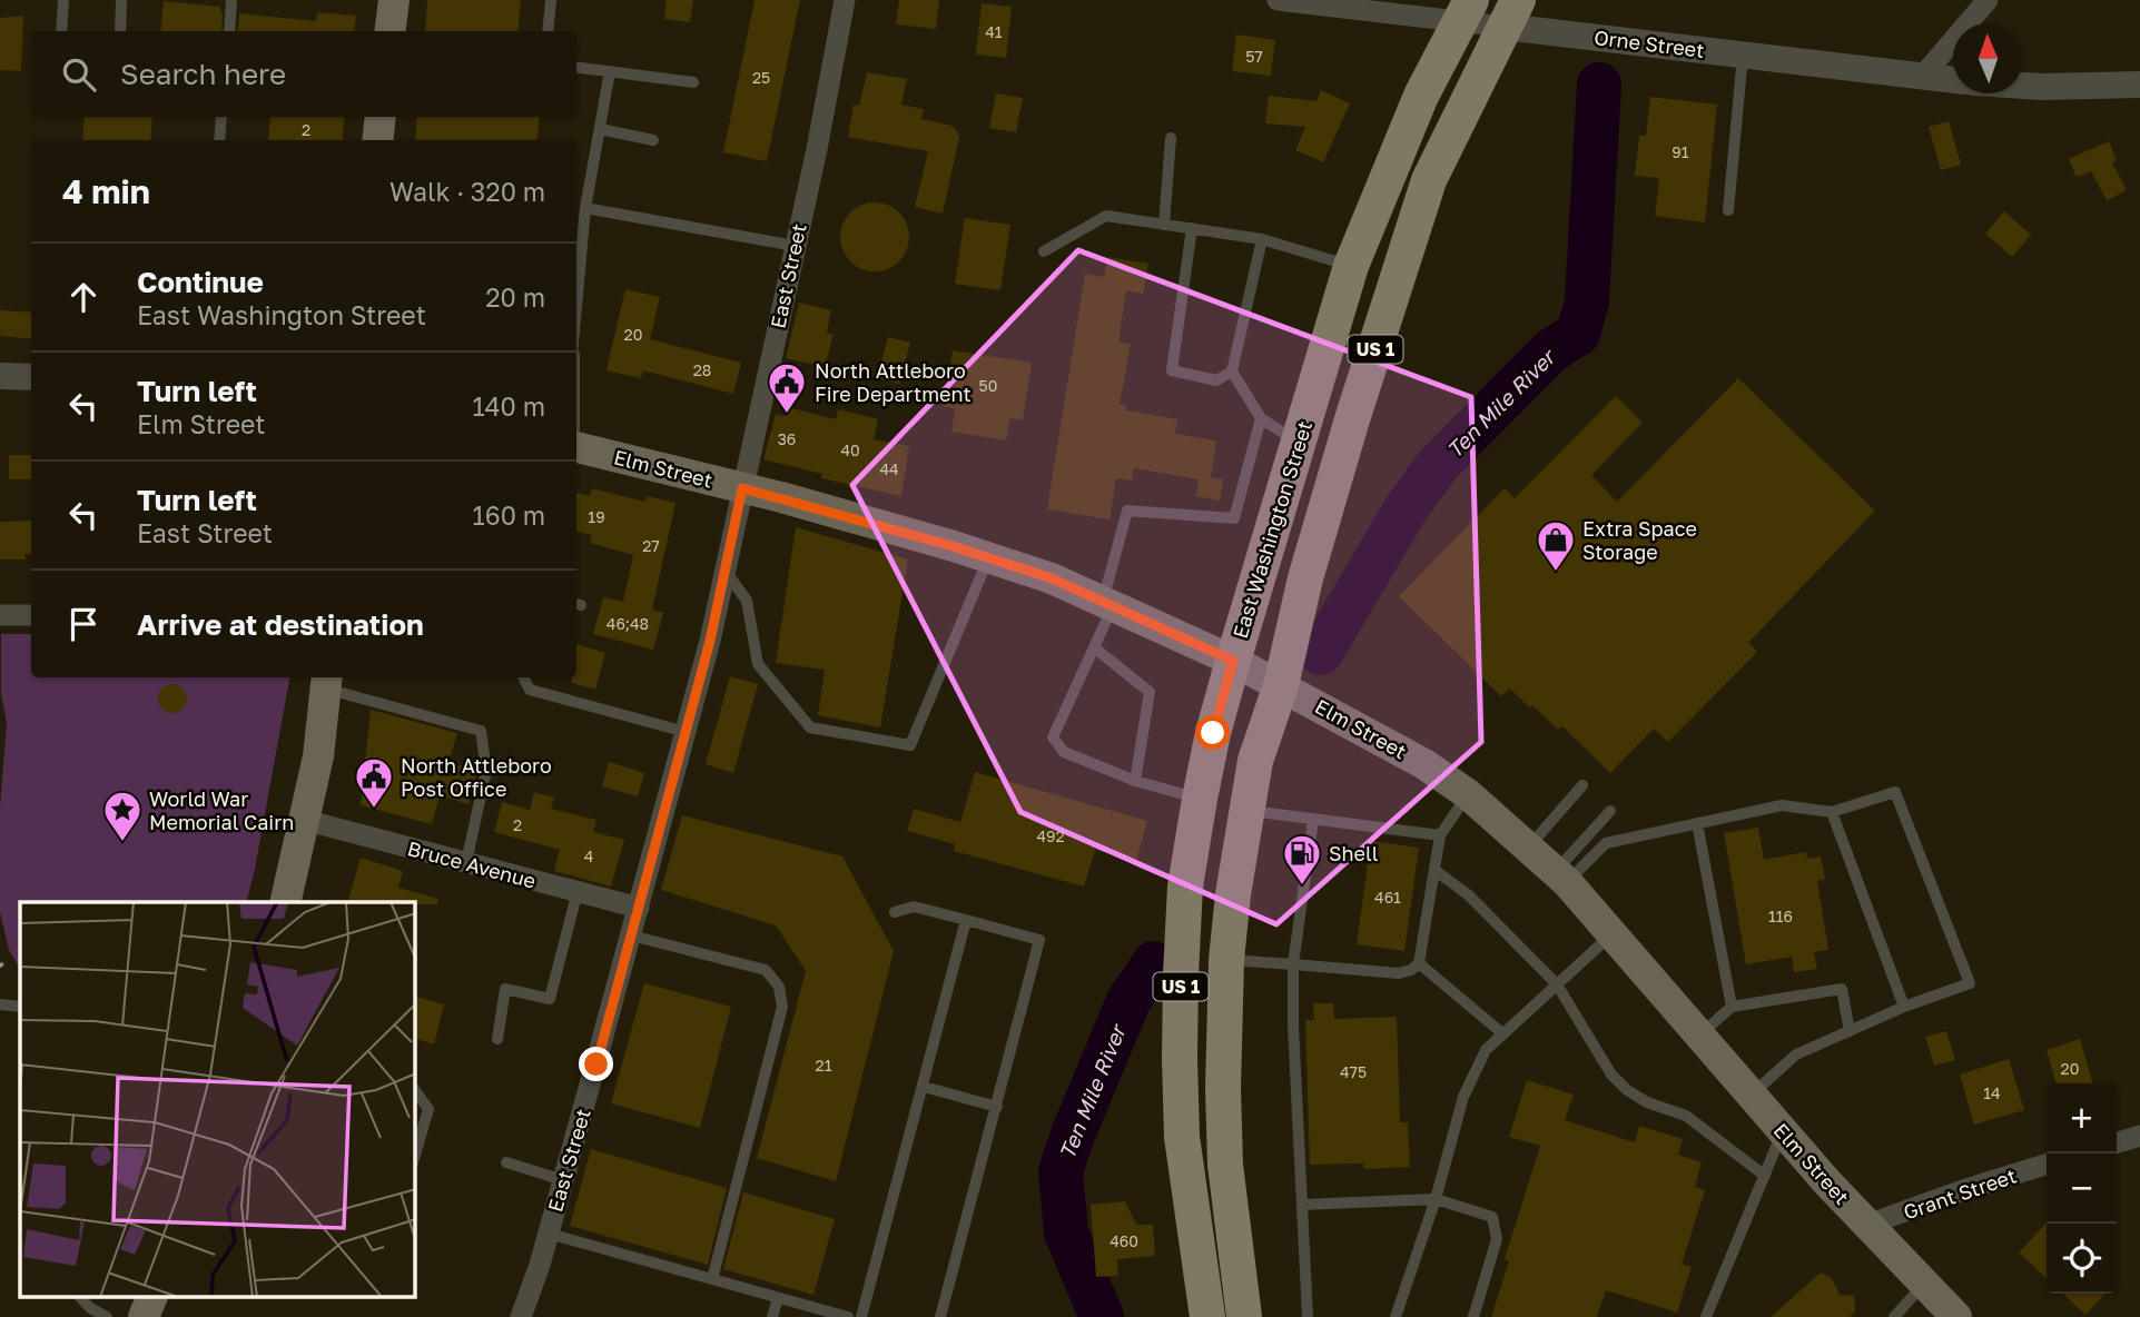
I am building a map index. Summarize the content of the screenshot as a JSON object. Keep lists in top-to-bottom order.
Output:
{
  "streets": {
    "main road": ["US 1", "Elm Street", "East Washington Street"],
    "street": [
      "Orne Street",
      "East Street",
      "Bruce Avenue",
      "Grant Street"
    ]
  },
  "crossings": [
    ["Orne Street", "US 1"],
    ["Orne Street", "East Washington Street"],
    ["East Street", "Elm Street"],
    ["East Street", "Bruce Avenue"],
    ["US 1", "Elm Street"],
    ["Elm Street", "East Washington Street"],
    ["Elm Street", "Grant Street"]
  ],
  "water": ["Ten Mile River"],
  "places": {
    "public building": ["North Attleboro Fire Department", "North Attleboro Post Office"],
    "shop": ["Extra Space Storage"],
    "place": ["World War Memorial Cairn"],
    "fuel station": ["Shell"]
  },
  "house_numbers": [
    "41",
    "57",
    "25",
    "2",
    "91",
    "20",
    "28",
    "50",
    "36",
    "40",
    "44",
    "19",
    "27",
    "46;48",
    "2",
    "492",
    "4",
    "461",
    "116",
    "21",
    "20",
    "475",
    "14",
    "460"
  ],
  "north": "top",
  "page": {
    "search": "Search here",
    "heading": ["4 min", "Walk · 320 m"],
    "list": [
      ["Continue", "East Washington Street", "20 m"],
      ["Turn left", "Elm Street", "140 m"],
      ["Turn left", "East Street", "160 m"],
      "Arrive at destination"
    ],
    "map_buttons": ["+", "−"]
  }
}
